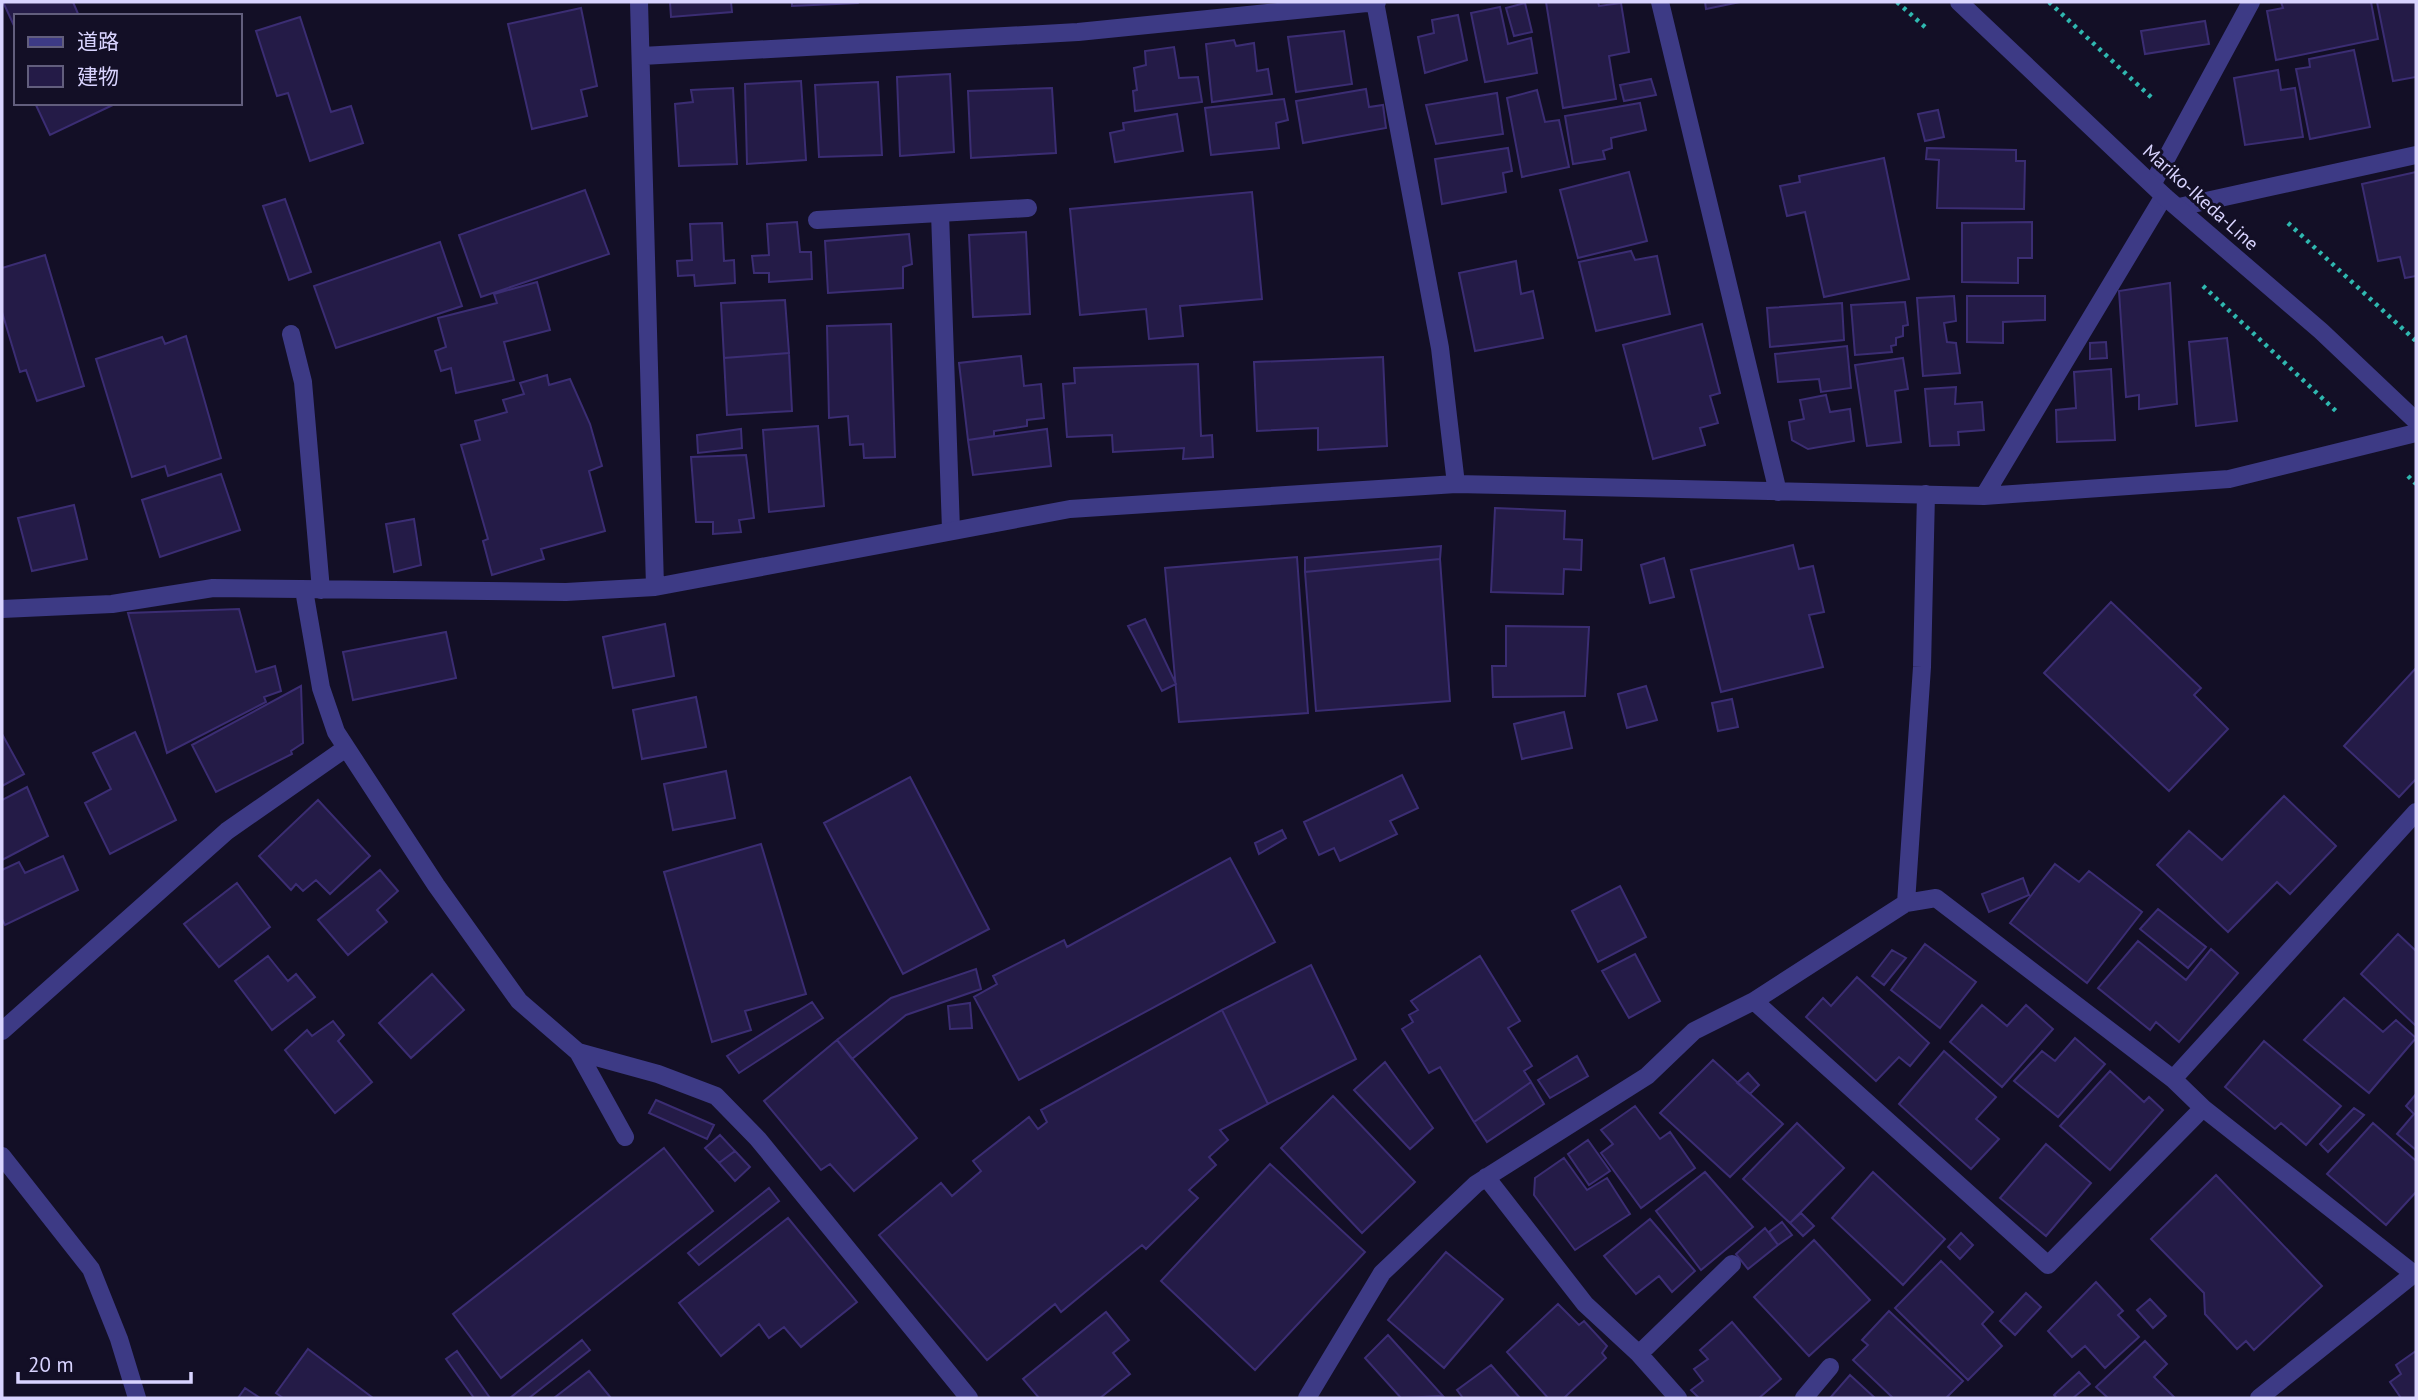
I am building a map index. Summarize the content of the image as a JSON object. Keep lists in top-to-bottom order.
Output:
{
  "streets": {
    "street": ["Mariko-Ikeda-Line"]
  },
  "legend": ["道路", "建物"],
  "scale_bar": "20 m"
}
